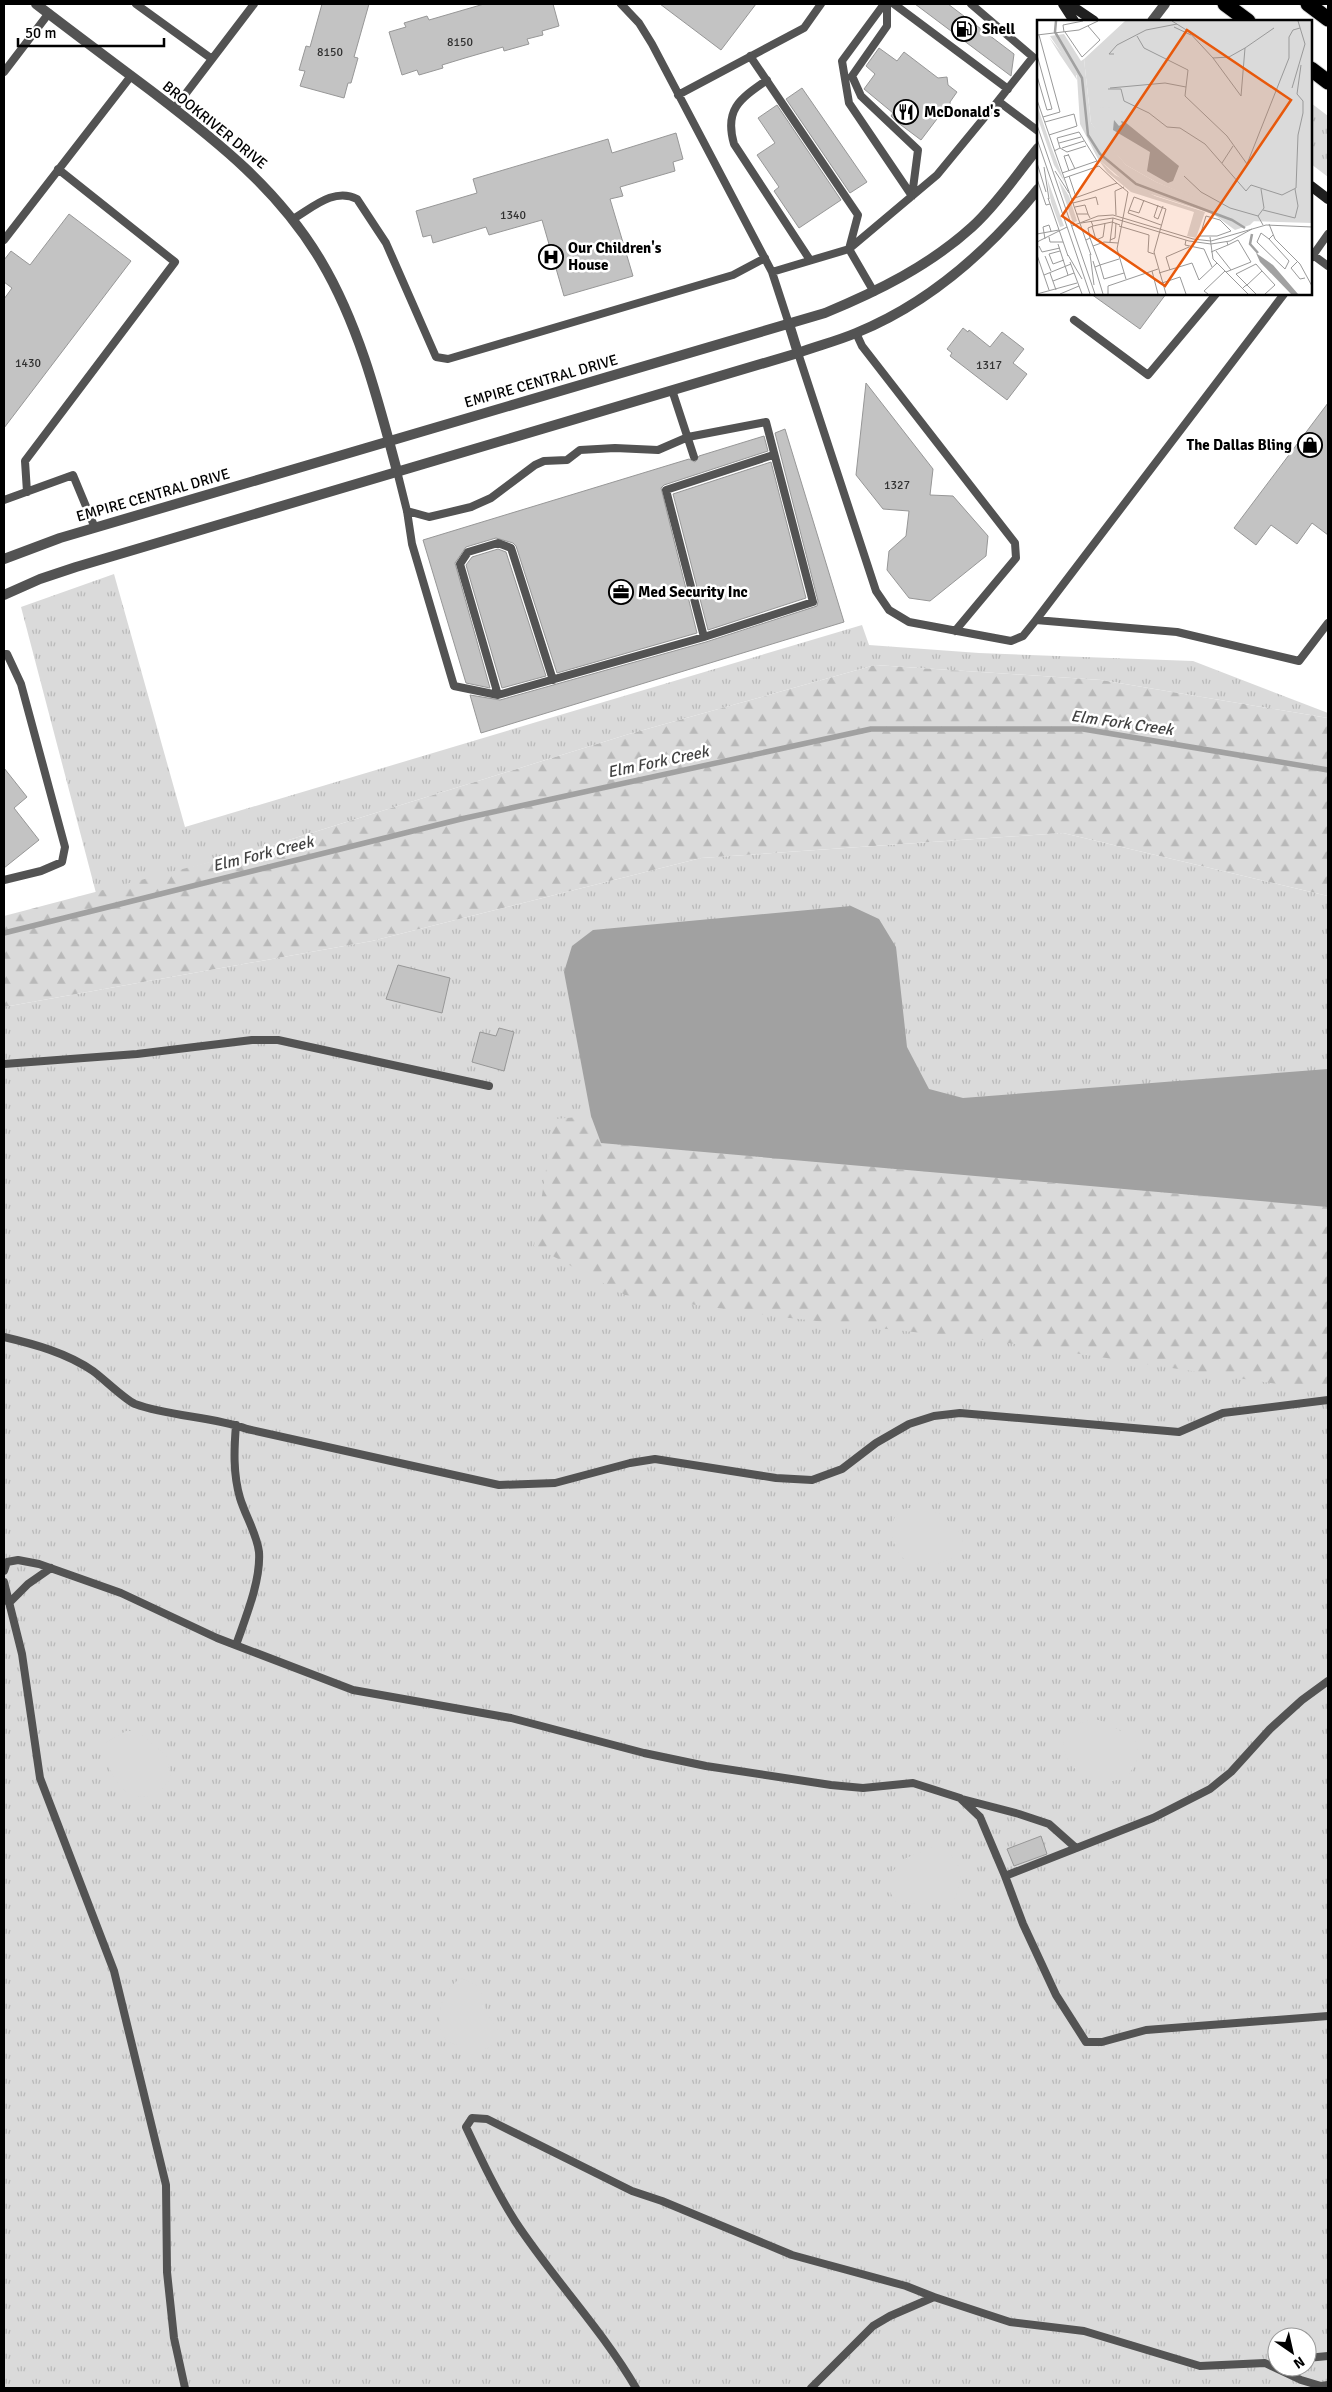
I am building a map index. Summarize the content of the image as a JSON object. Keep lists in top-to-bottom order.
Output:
{
  "streets": {
    "street": ["BROOKRIVER DRIVE", "EMPIRE CENTRAL DRIVE"]
  },
  "crossings": [
    ["BROOKRIVER DRIVE", "EMPIRE CENTRAL DRIVE"]
  ],
  "water": ["Elm Fork Creek"],
  "places": {
    "fuel station": ["Shell"],
    "restaurant": ["McDonald's"],
    "hospital": ["Our Children's House"],
    "shop": ["The Dallas Bling"],
    "office": ["Med Security Inc"]
  },
  "house_numbers": [
    "8150",
    "8150",
    "1340",
    "1430",
    "1317",
    "1327"
  ],
  "scale_bar": "50 m",
  "north": "bottom right"
}
